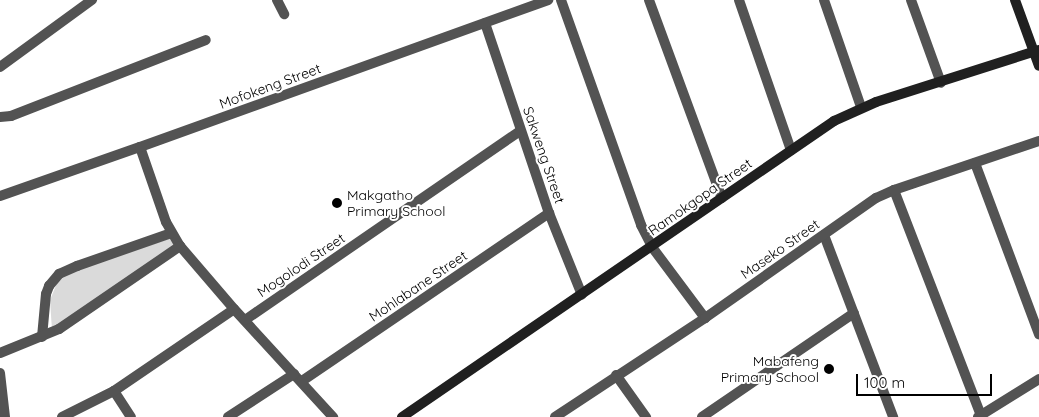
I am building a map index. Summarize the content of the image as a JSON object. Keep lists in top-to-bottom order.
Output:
{
  "streets": {
    "street": [
      "Mofokeng Street",
      "Sakweng Street",
      "Ramokgopa Street",
      "Maseko Street",
      "Mogolodi Street",
      "Mohlabane Street"
    ]
  },
  "crossings": [
    ["Mofokeng Street", "Sakweng Street"],
    ["Sakweng Street", "Ramokgopa Street"],
    ["Sakweng Street", "Mogolodi Street"],
    ["Sakweng Street", "Mohlabane Street"]
  ],
  "places": ["Makgatho Primary School", "Mabafeng Primary School"],
  "scale_bar": "100 m"
}
